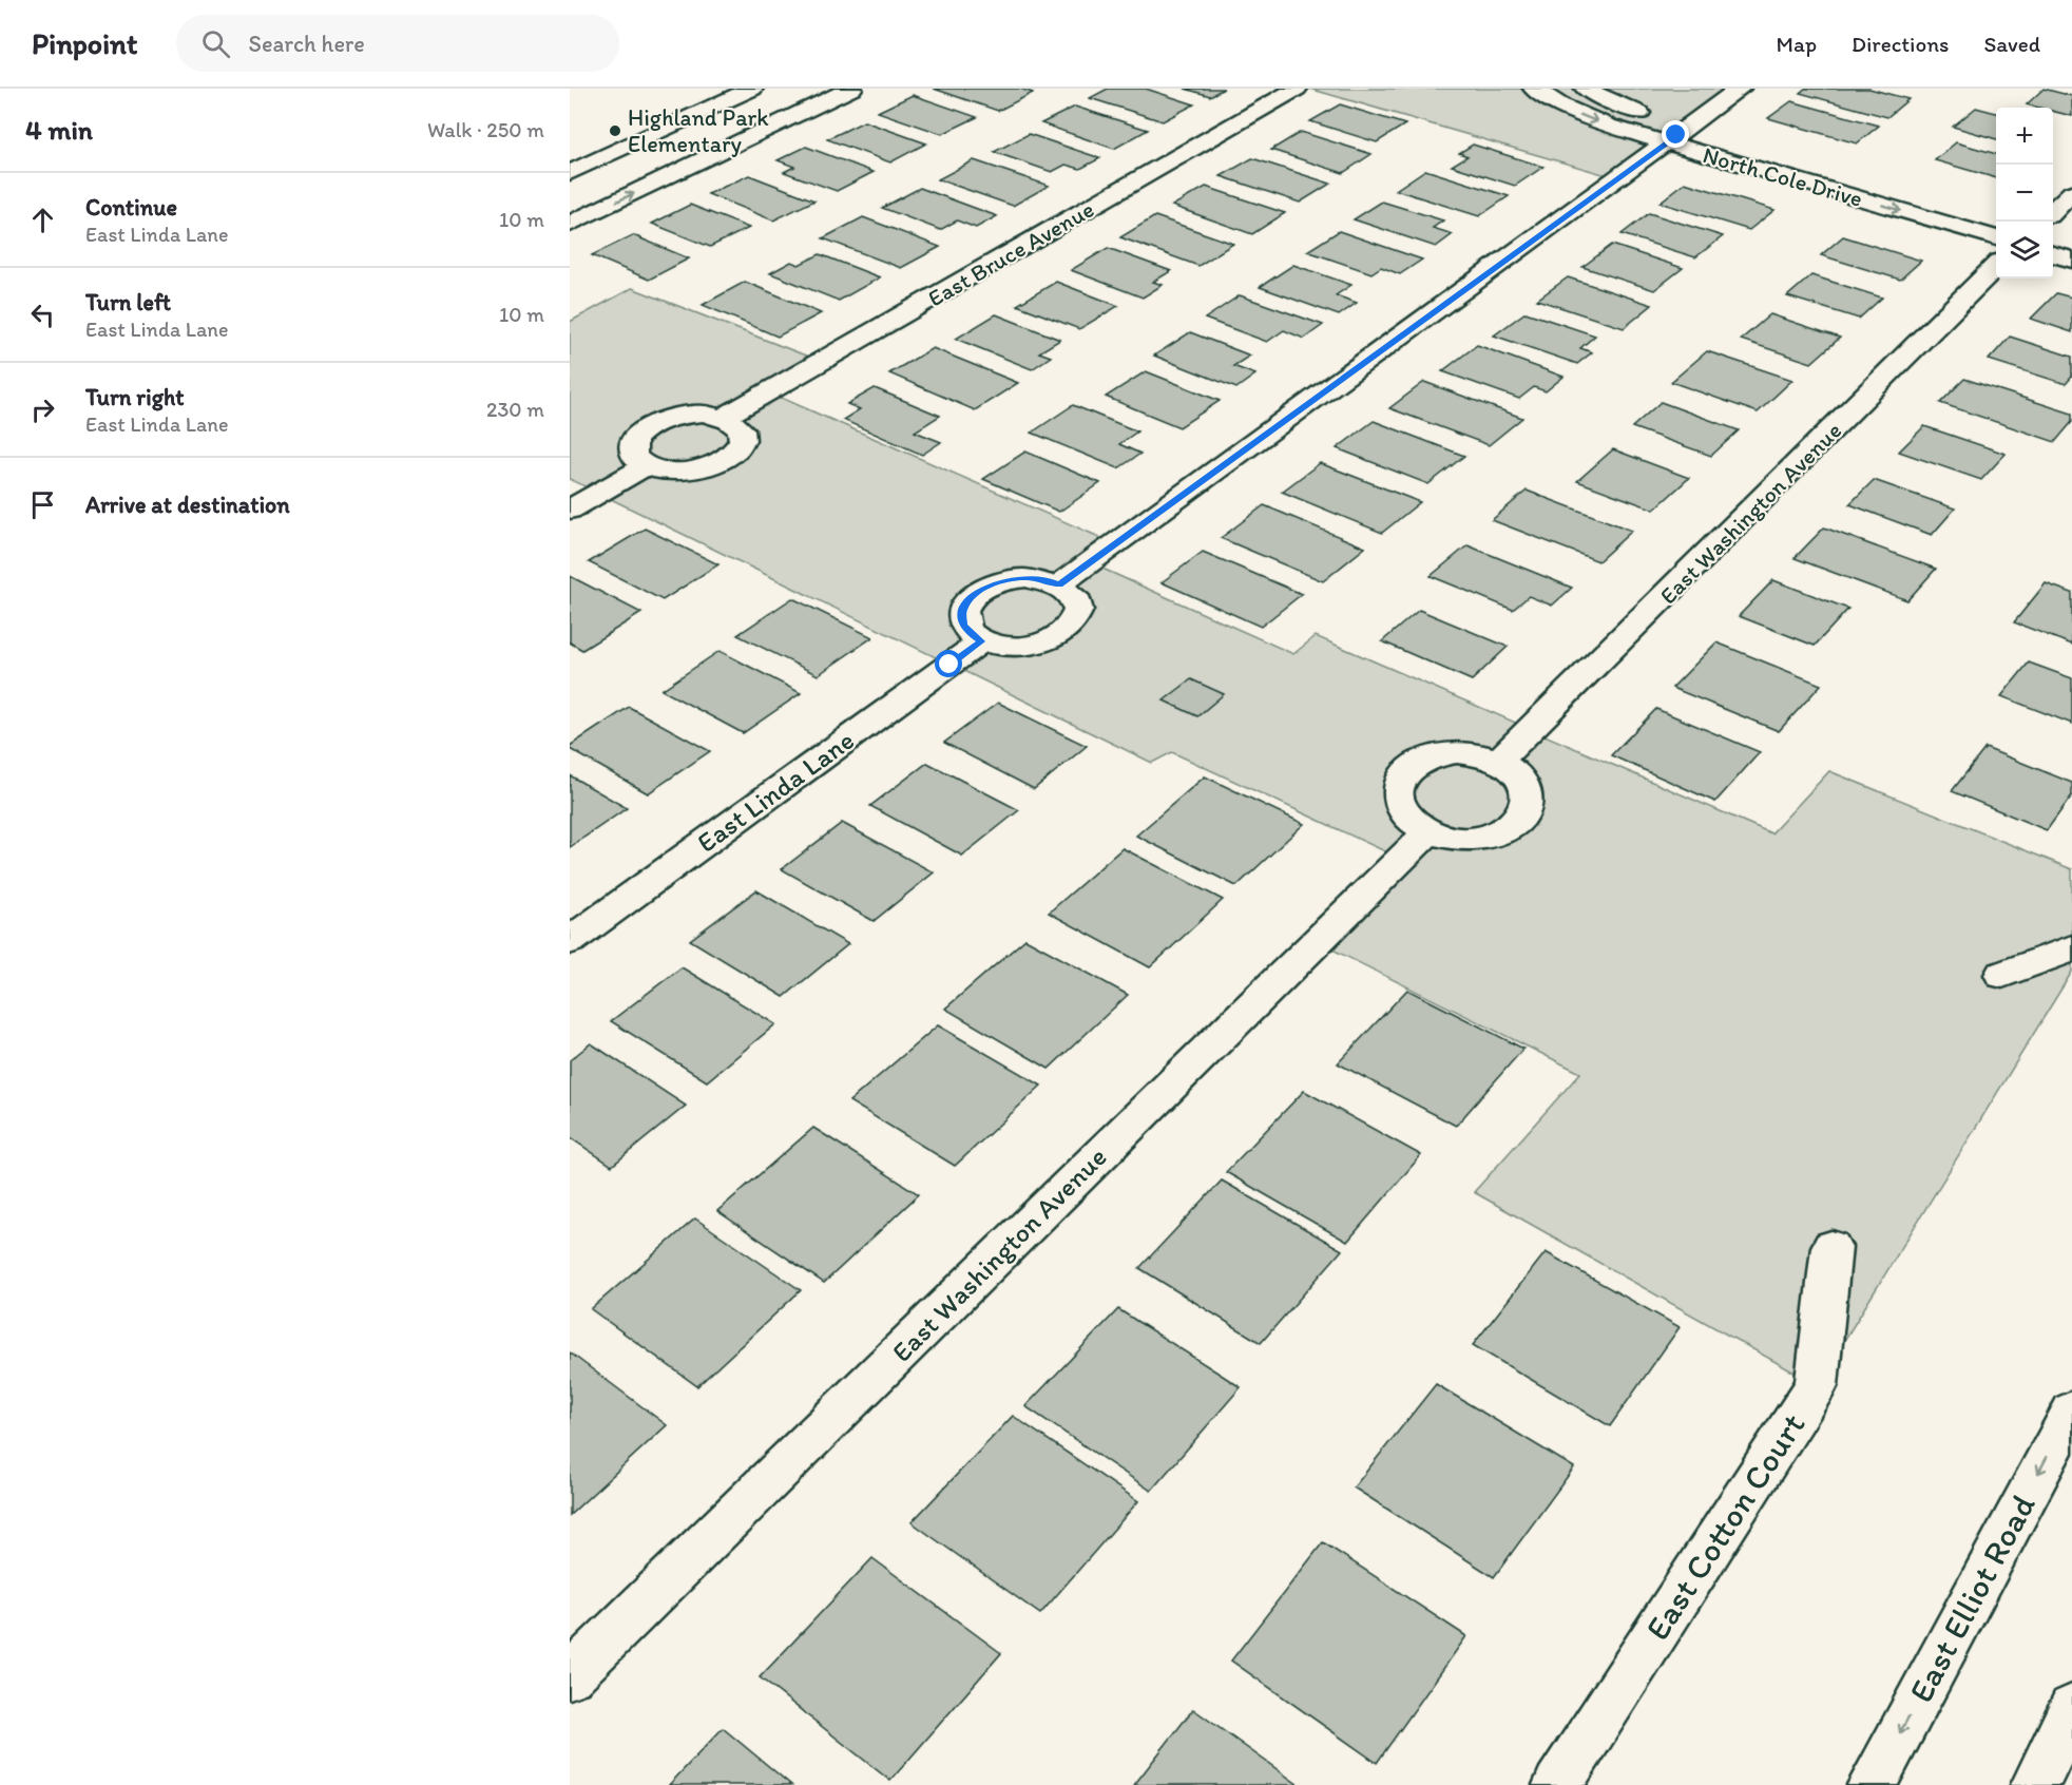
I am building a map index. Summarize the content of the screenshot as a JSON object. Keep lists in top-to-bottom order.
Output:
{
  "streets": {
    "street": [
      "North Cole Drive",
      "East Bruce Avenue",
      "East Washington Avenue",
      "East Linda Lane",
      "East Cotton Court",
      "East Elliot Road"
    ]
  },
  "one_way": ["North Cole Drive", "East Elliot Road"],
  "places": ["Highland Park Elementary"],
  "page": {
    "header": "Pinpoint",
    "search": "Search here",
    "nav": ["Map", "Directions", "Saved"],
    "heading": ["4 min", "Walk · 250 m"],
    "map_buttons": ["+", "−"],
    "list": [
      ["Continue", "East Linda Lane", "10 m"],
      ["Turn left", "East Linda Lane", "10 m"],
      ["Turn right", "East Linda Lane", "230 m"],
      "Arrive at destination"
    ]
  }
}
